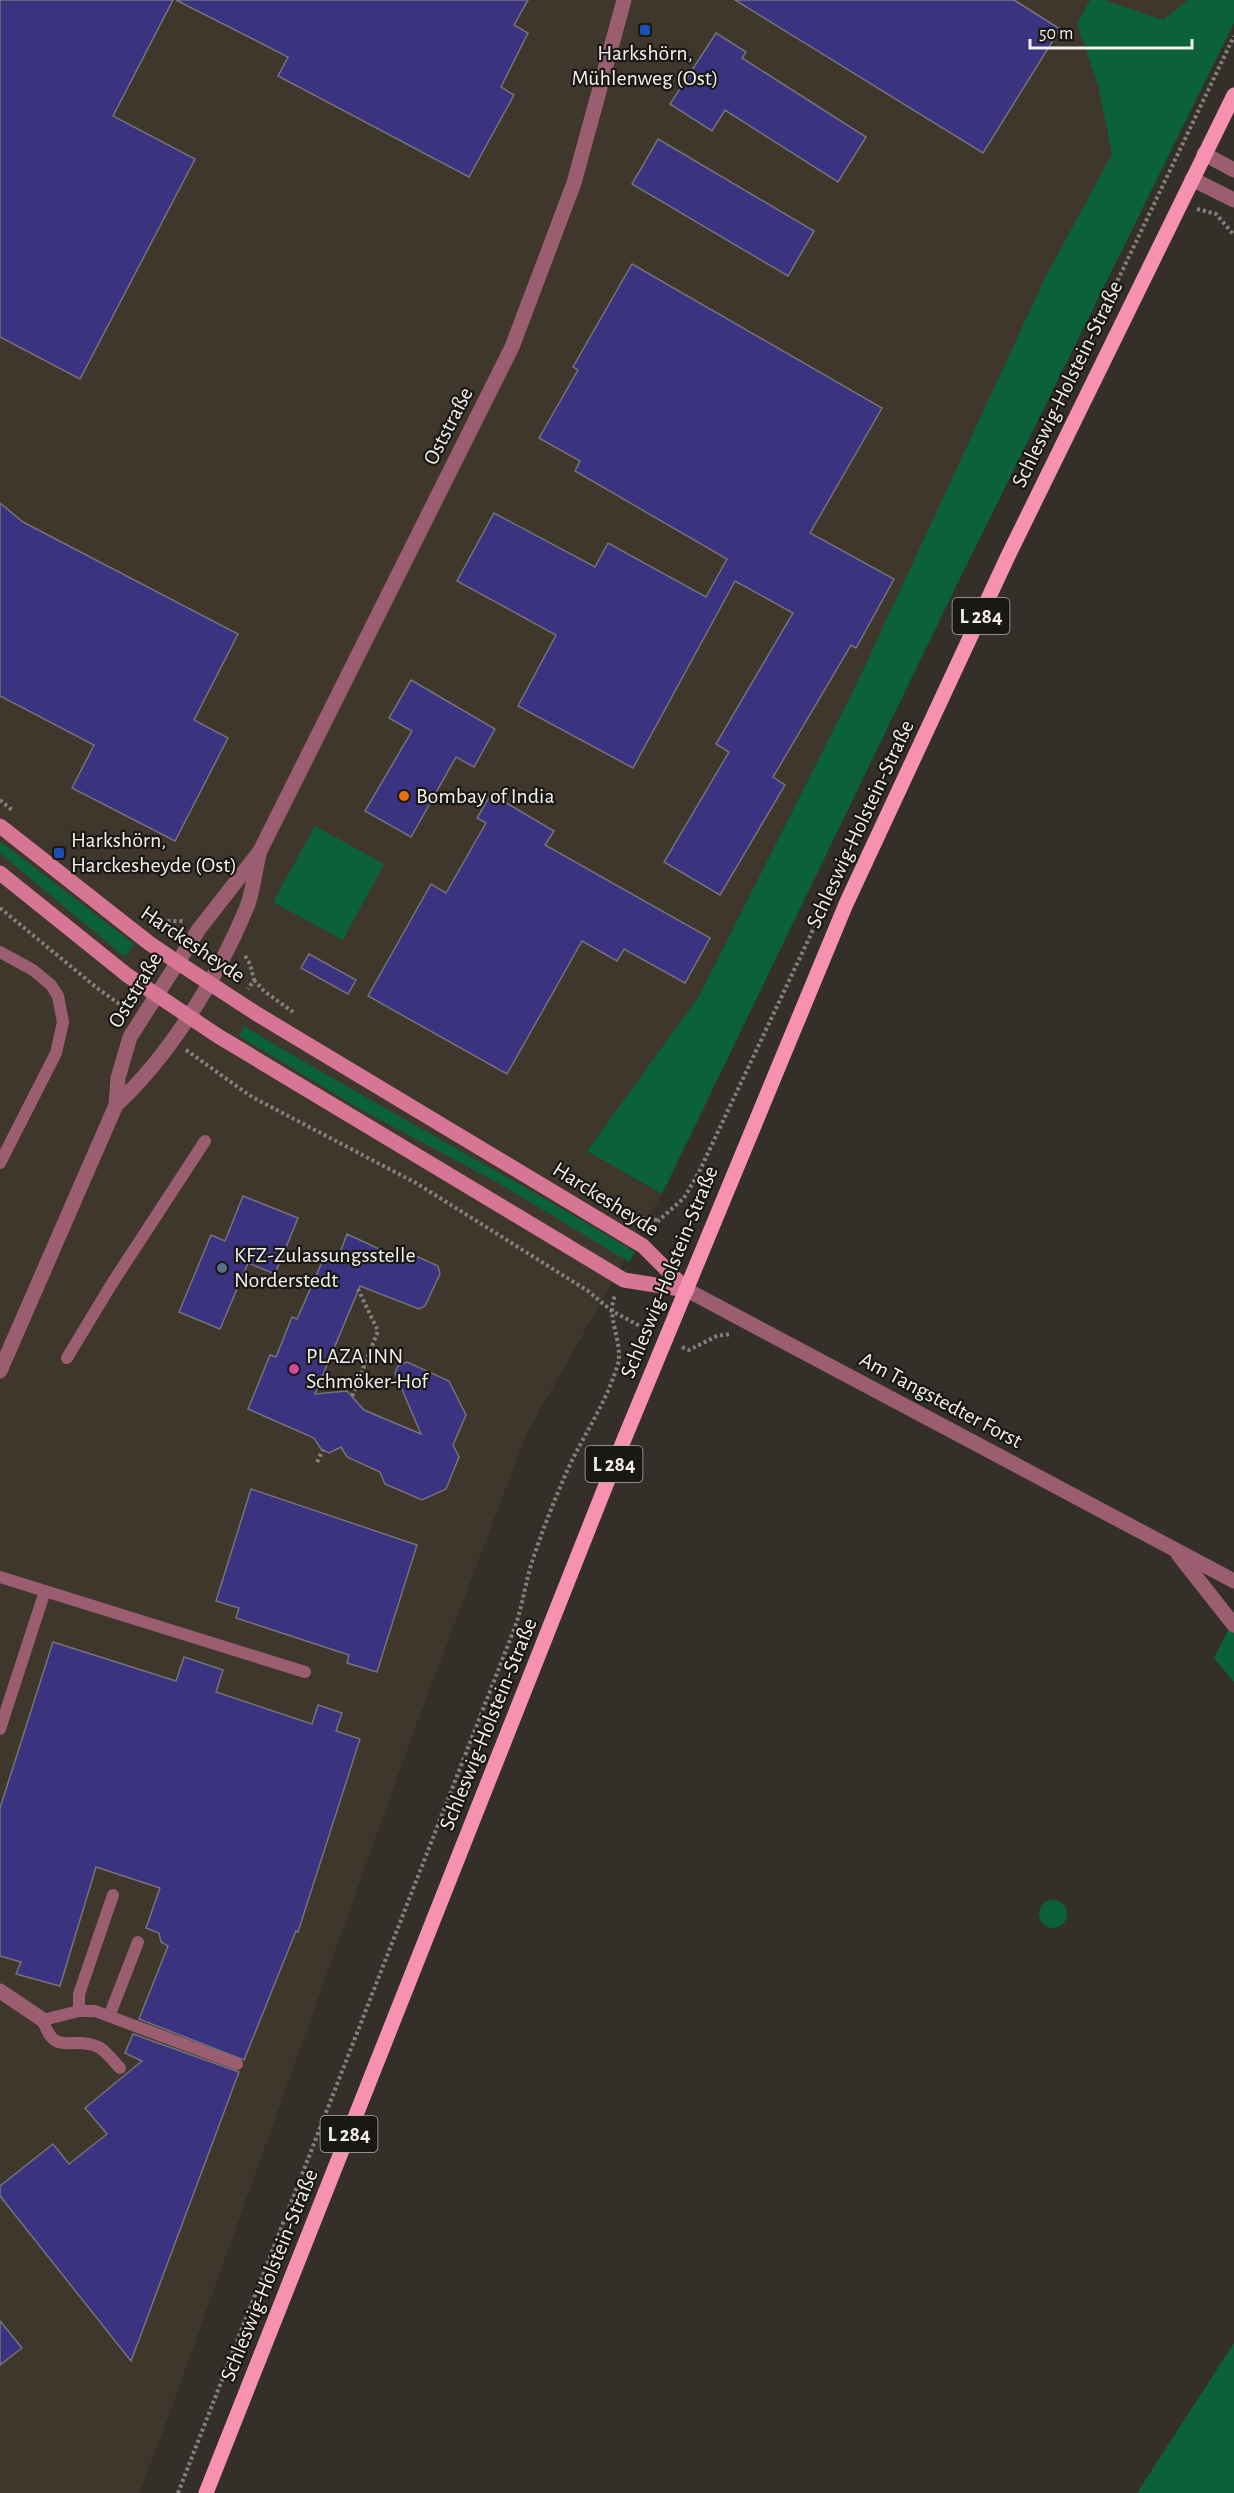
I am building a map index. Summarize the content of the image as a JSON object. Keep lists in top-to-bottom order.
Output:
{
  "streets": {
    "main road": ["Schleswig-Holstein-Straße", "L 284", "Harckesheyde"],
    "street": ["Oststraße", "Am Tangstedter Forst"]
  },
  "crossings": [
    ["Schleswig-Holstein-Straße", "Harckesheyde"],
    ["Schleswig-Holstein-Straße", "Am Tangstedter Forst"],
    ["Oststraße", "Harckesheyde"],
    ["Harckesheyde", "Am Tangstedter Forst"]
  ],
  "places": {
    "transit": ["Harkshörn, Mühlenweg (Ost)", "Harkshörn, Harckesheyde (Ost)"],
    "other": ["Bombay of India", "KFZ-Zulassungsstelle Norderstedt", "PLAZA INN Schmöker-Hof"]
  },
  "scale_bar": "50 m"
}
